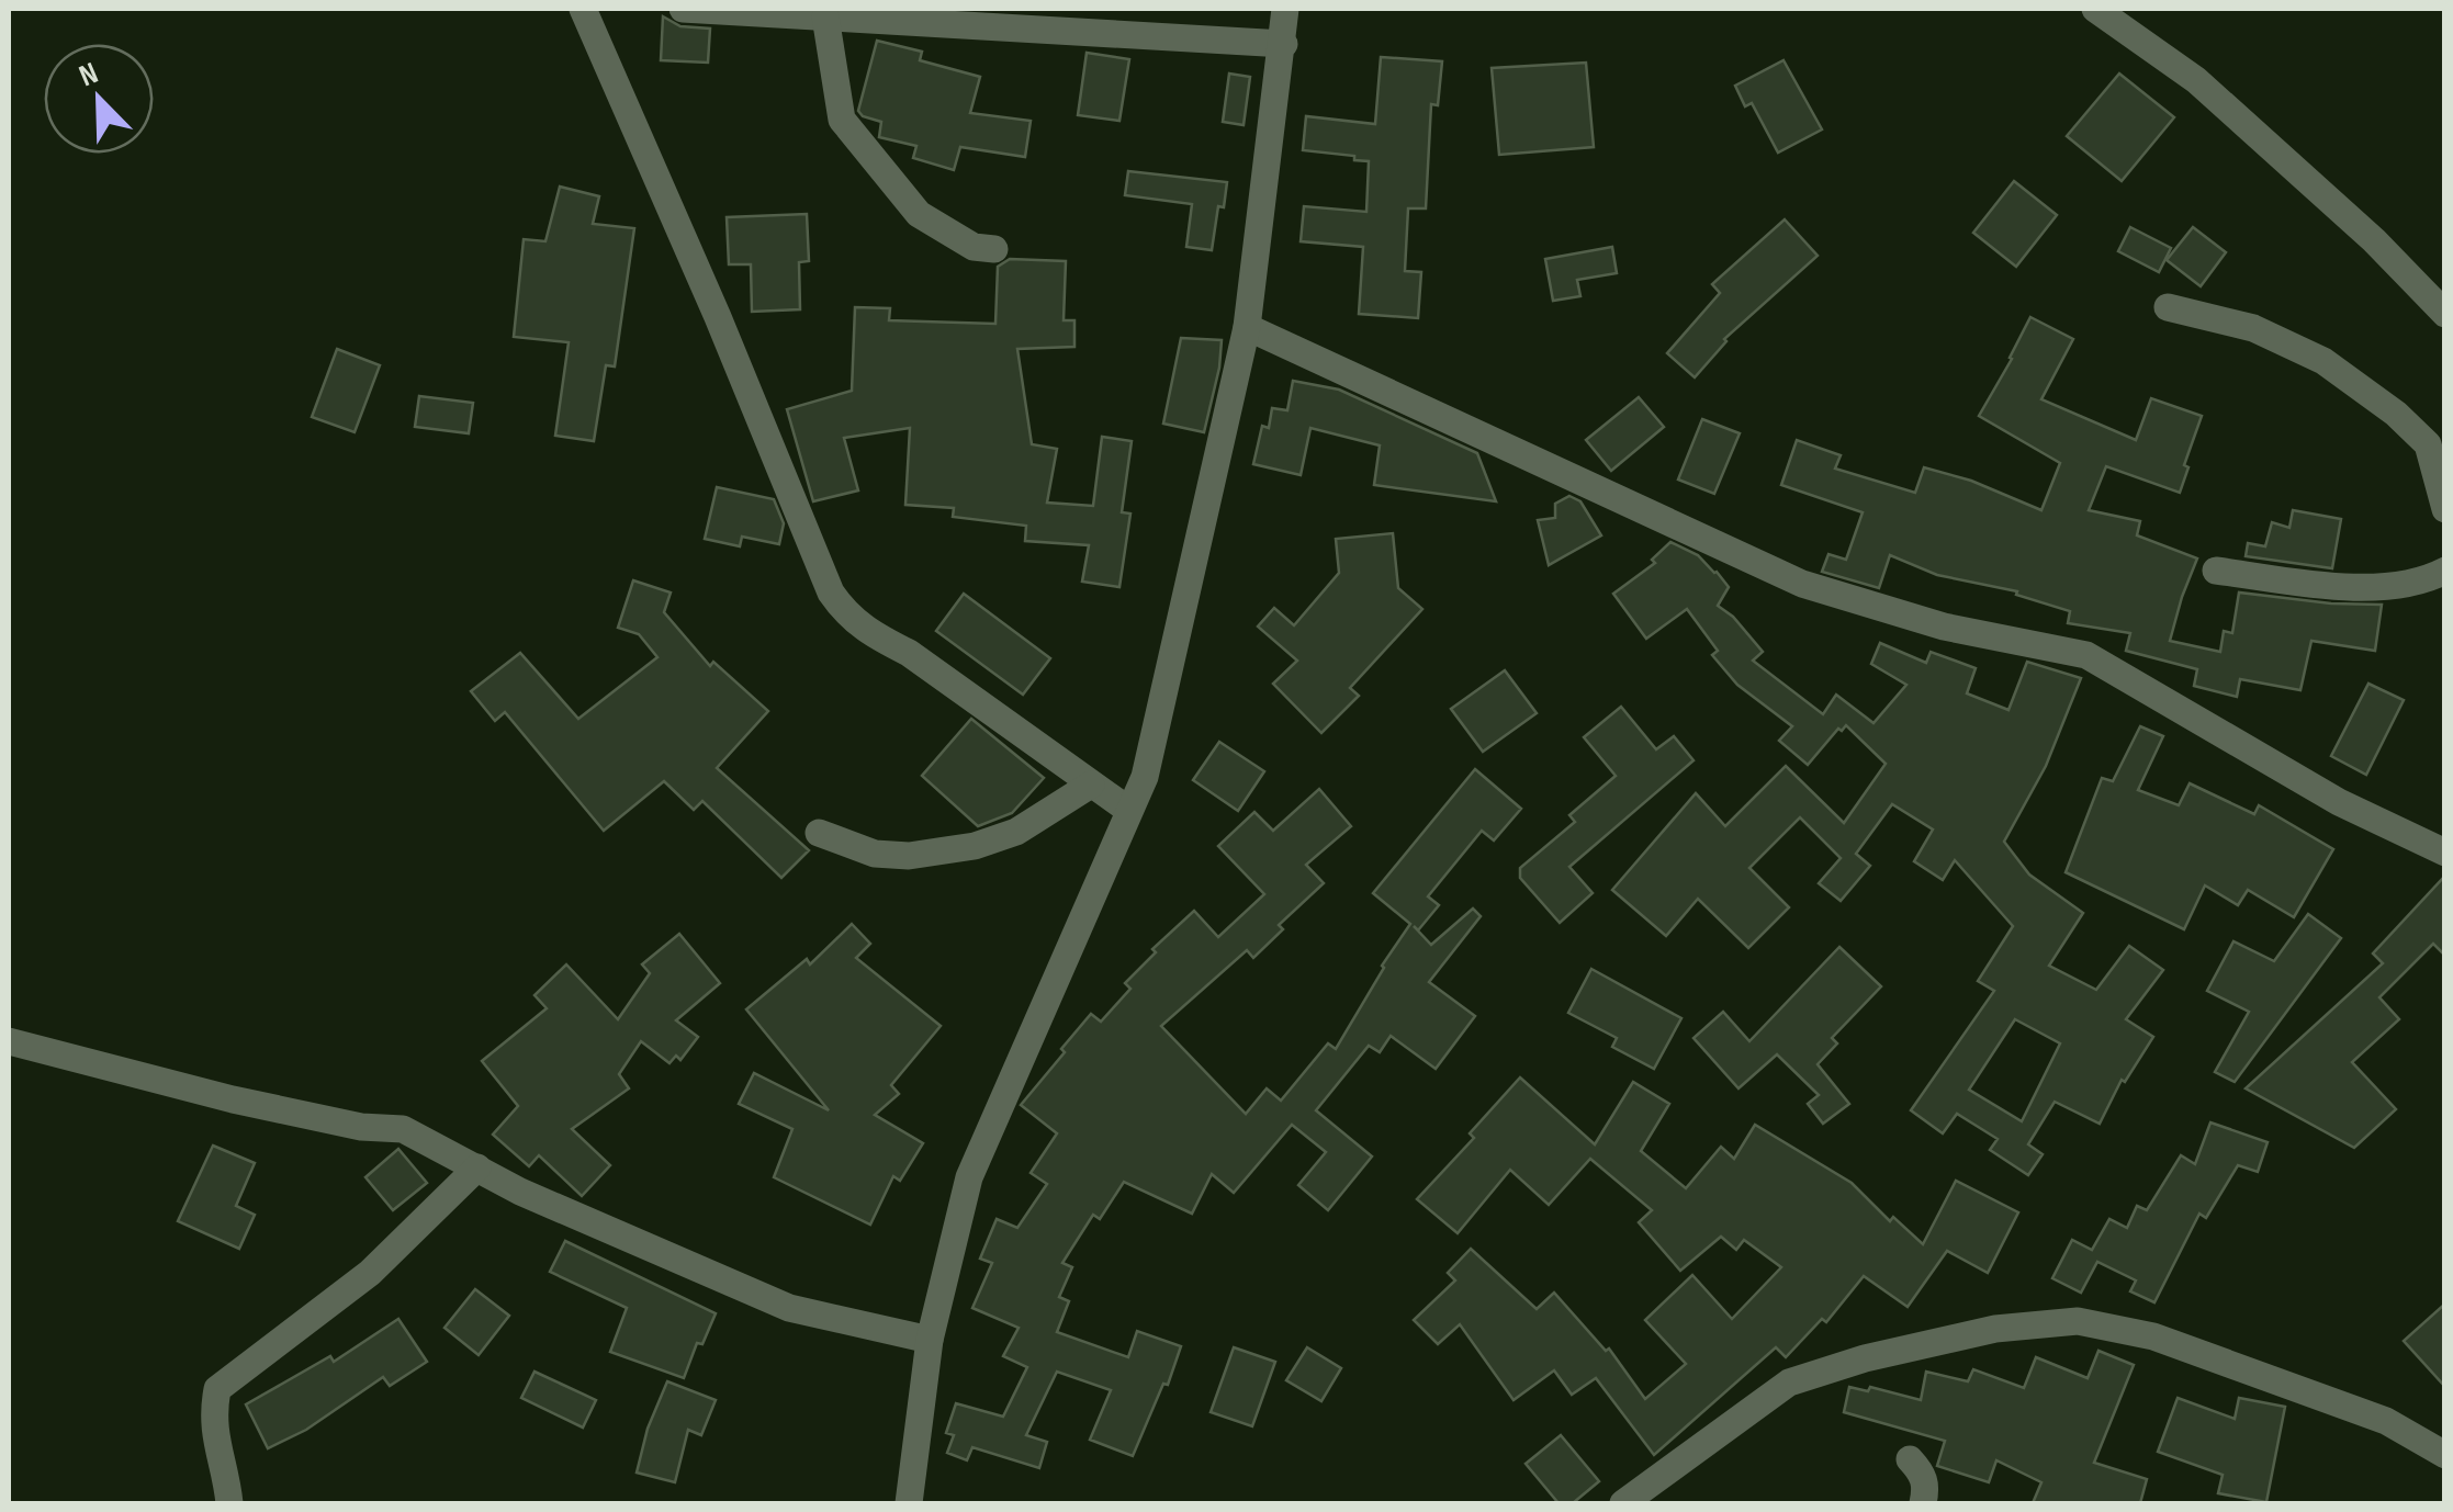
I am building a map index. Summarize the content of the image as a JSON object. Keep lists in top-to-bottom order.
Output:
{
  "north": "top left"
}
